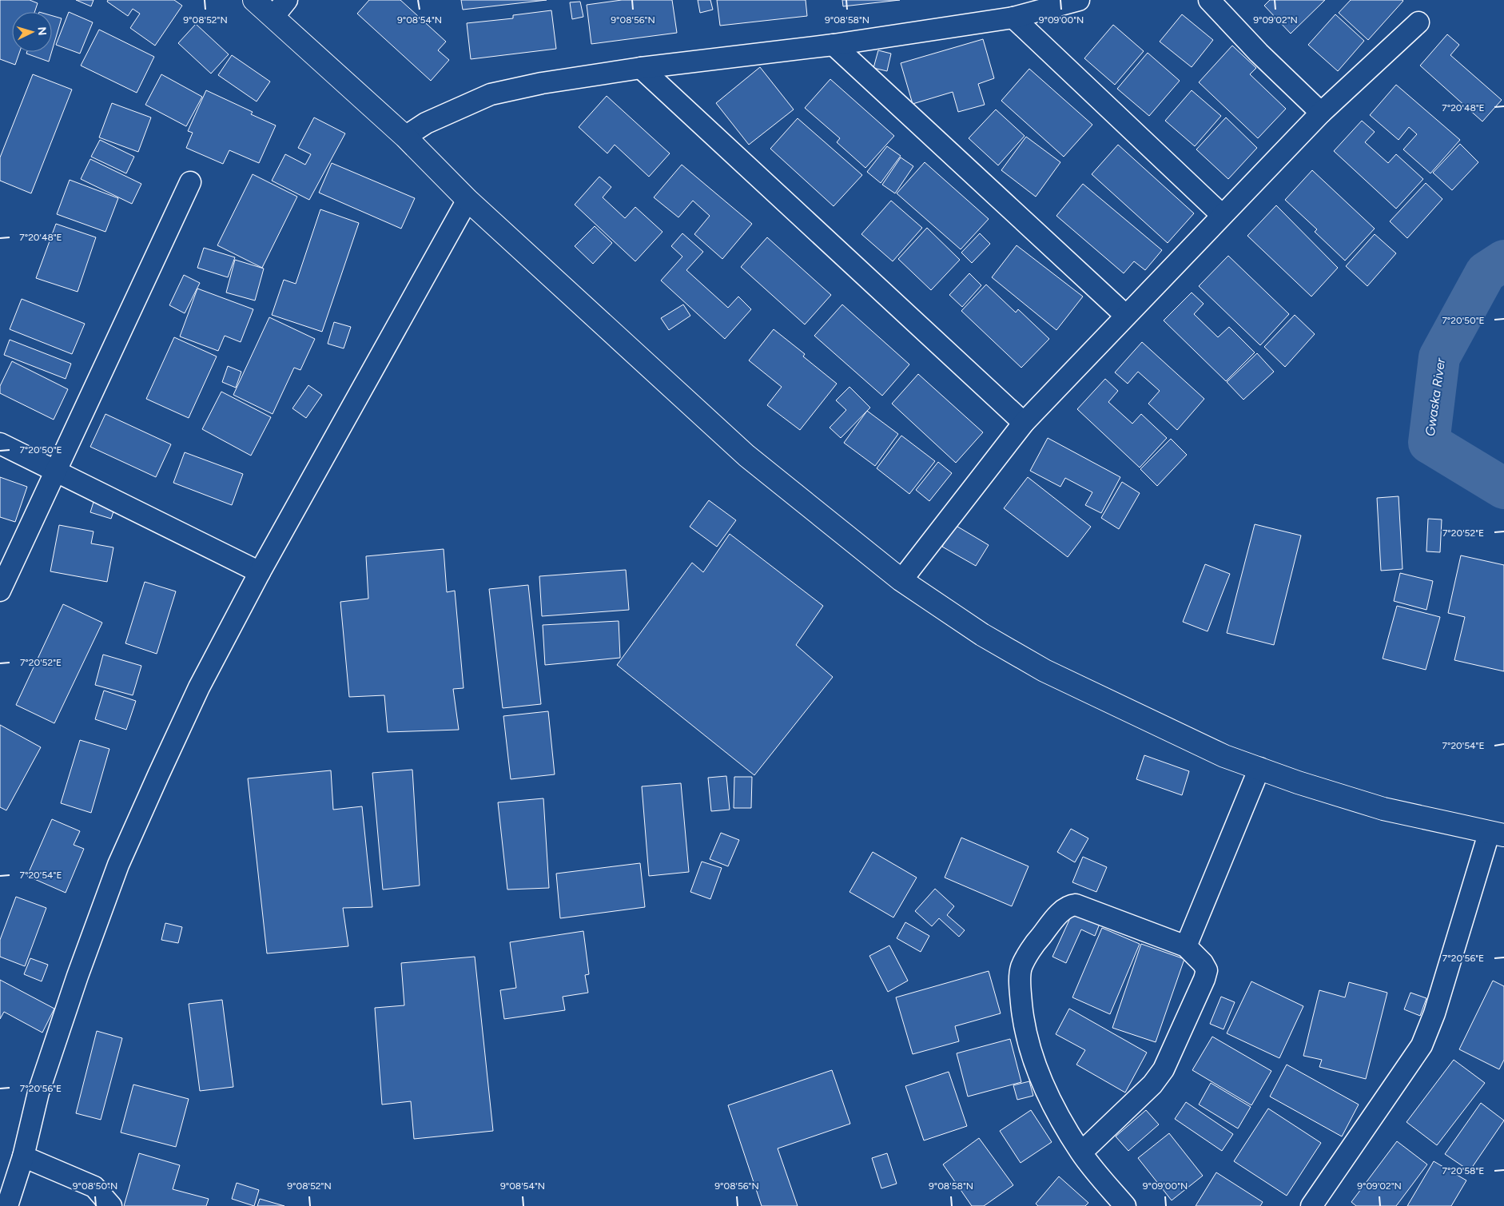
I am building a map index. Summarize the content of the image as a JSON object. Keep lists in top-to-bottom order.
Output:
{
  "water": ["Gwaska River"],
  "north": "right",
  "coordinates": [
    "9°08'52\"N",
    "9°08'54\"N",
    "9°08'56\"N",
    "9°08'58\"N",
    "9°09'00\"N",
    "9°09'02\"N",
    "7°20'48\"E",
    "7°20'50\"E",
    "7°20'52\"E",
    "7°20'54\"E",
    "7°20'56\"E",
    "7°20'58\"E",
    "9°08'50\"N"
  ]
}
